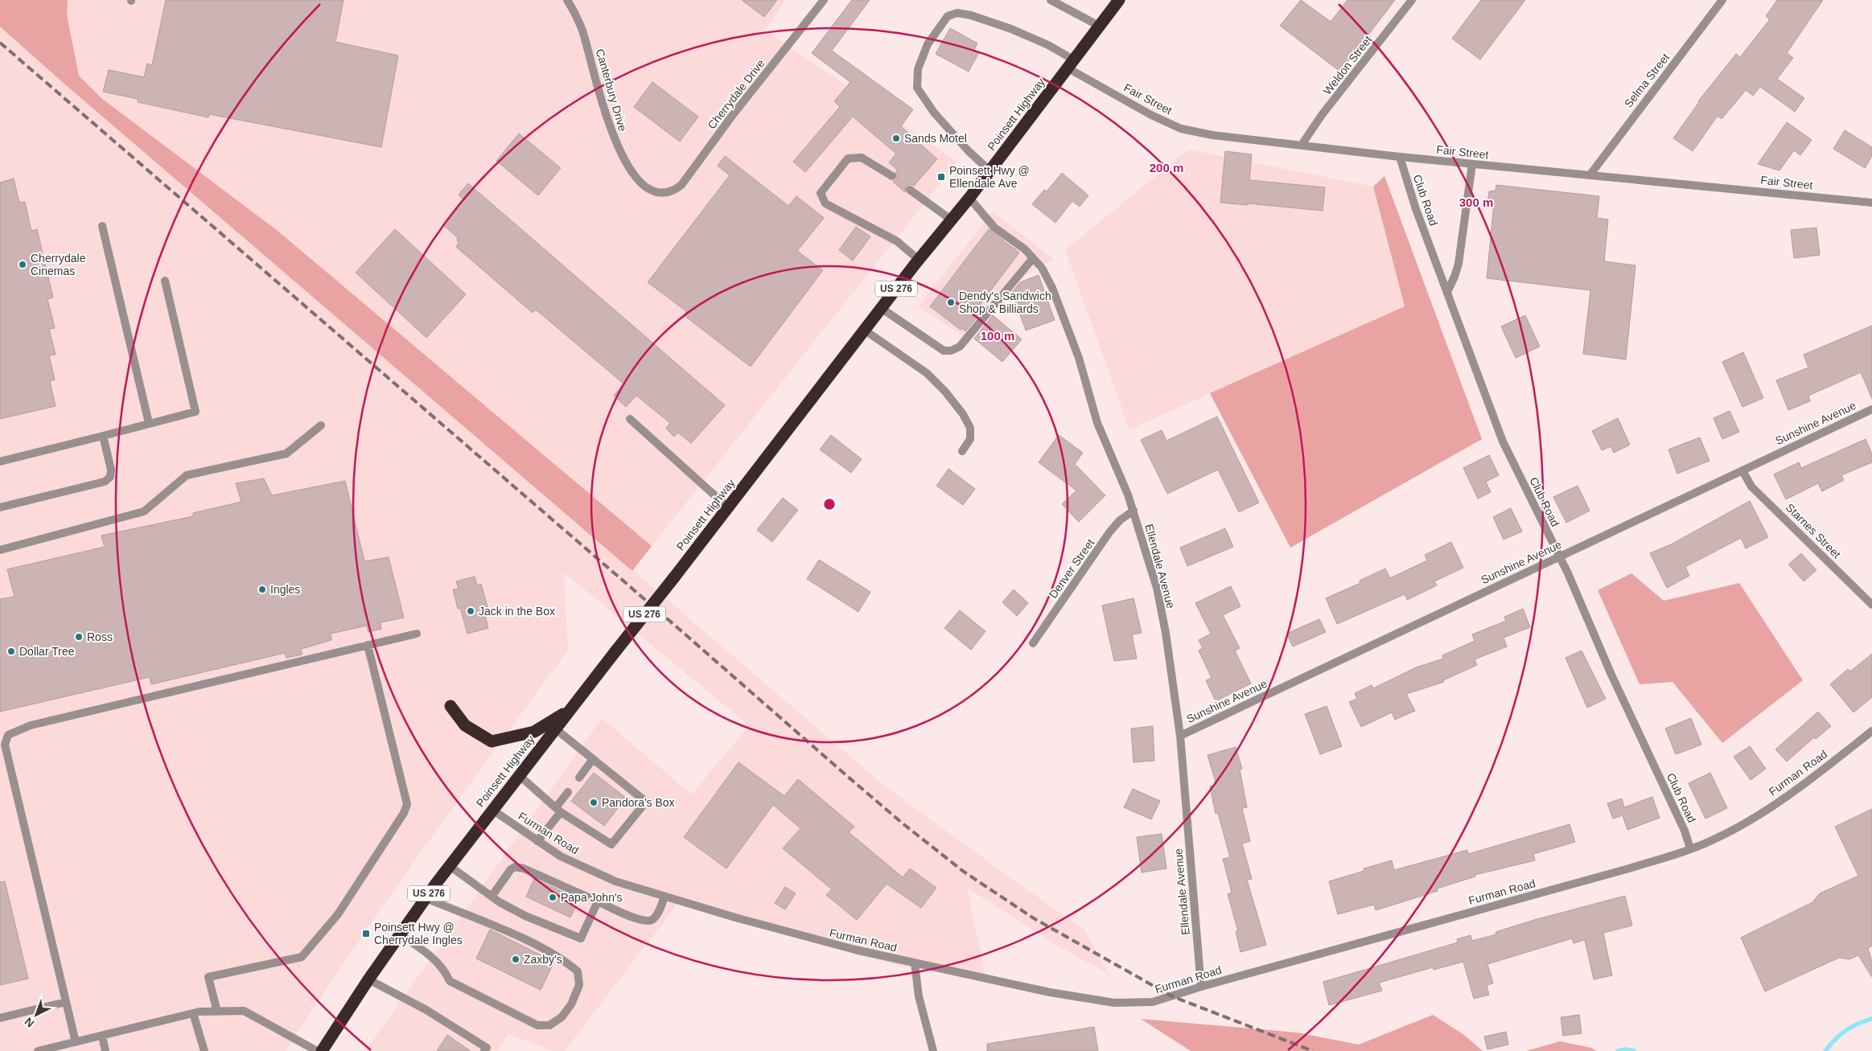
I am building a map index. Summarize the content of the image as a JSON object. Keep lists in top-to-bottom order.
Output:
{
  "streets": {
    "highway": ["Poinsett Highway", "US 276"],
    "street": [
      "Weldon Street",
      "Selma Street",
      "Canterbury Drive",
      "Cherrydale Drive",
      "Fair Street",
      "Club Road",
      "Sunshine Avenue",
      "Starnes Street",
      "Ellendale Avenue",
      "Denver Street",
      "Furman Road"
    ]
  },
  "crossings": [
    ["Weldon Street", "Fair Street"],
    ["Selma Street", "Fair Street"],
    ["Canterbury Drive", "Cherrydale Drive"],
    ["Fair Street", "Poinsett Highway"],
    ["Fair Street", "Club Road"],
    ["Poinsett Highway", "Ellendale Avenue"],
    ["Poinsett Highway", "Furman Road"],
    ["Club Road", "Sunshine Avenue"],
    ["Club Road", "Furman Road"],
    ["Sunshine Avenue", "Starnes Street"],
    ["Sunshine Avenue", "Ellendale Avenue"],
    ["Ellendale Avenue", "Denver Street"],
    ["Ellendale Avenue", "Furman Road"]
  ],
  "places": {
    "other": [
      "Sands Motel",
      "Cherrydale Cinemas",
      "Dendy's Sandwich Shop & Billiards",
      "Ingles",
      "Jack in the Box",
      "Ross",
      "Dollar Tree",
      "Pandora's Box",
      "Papa John's",
      "Zaxby's"
    ],
    "transit": ["Poinsett Hwy @ Ellendale Ave", "Poinsett Hwy @ Cherrydale Ingles"]
  },
  "north": "bottom left",
  "rings": ["200 m", "300 m", "100 m"]
}
